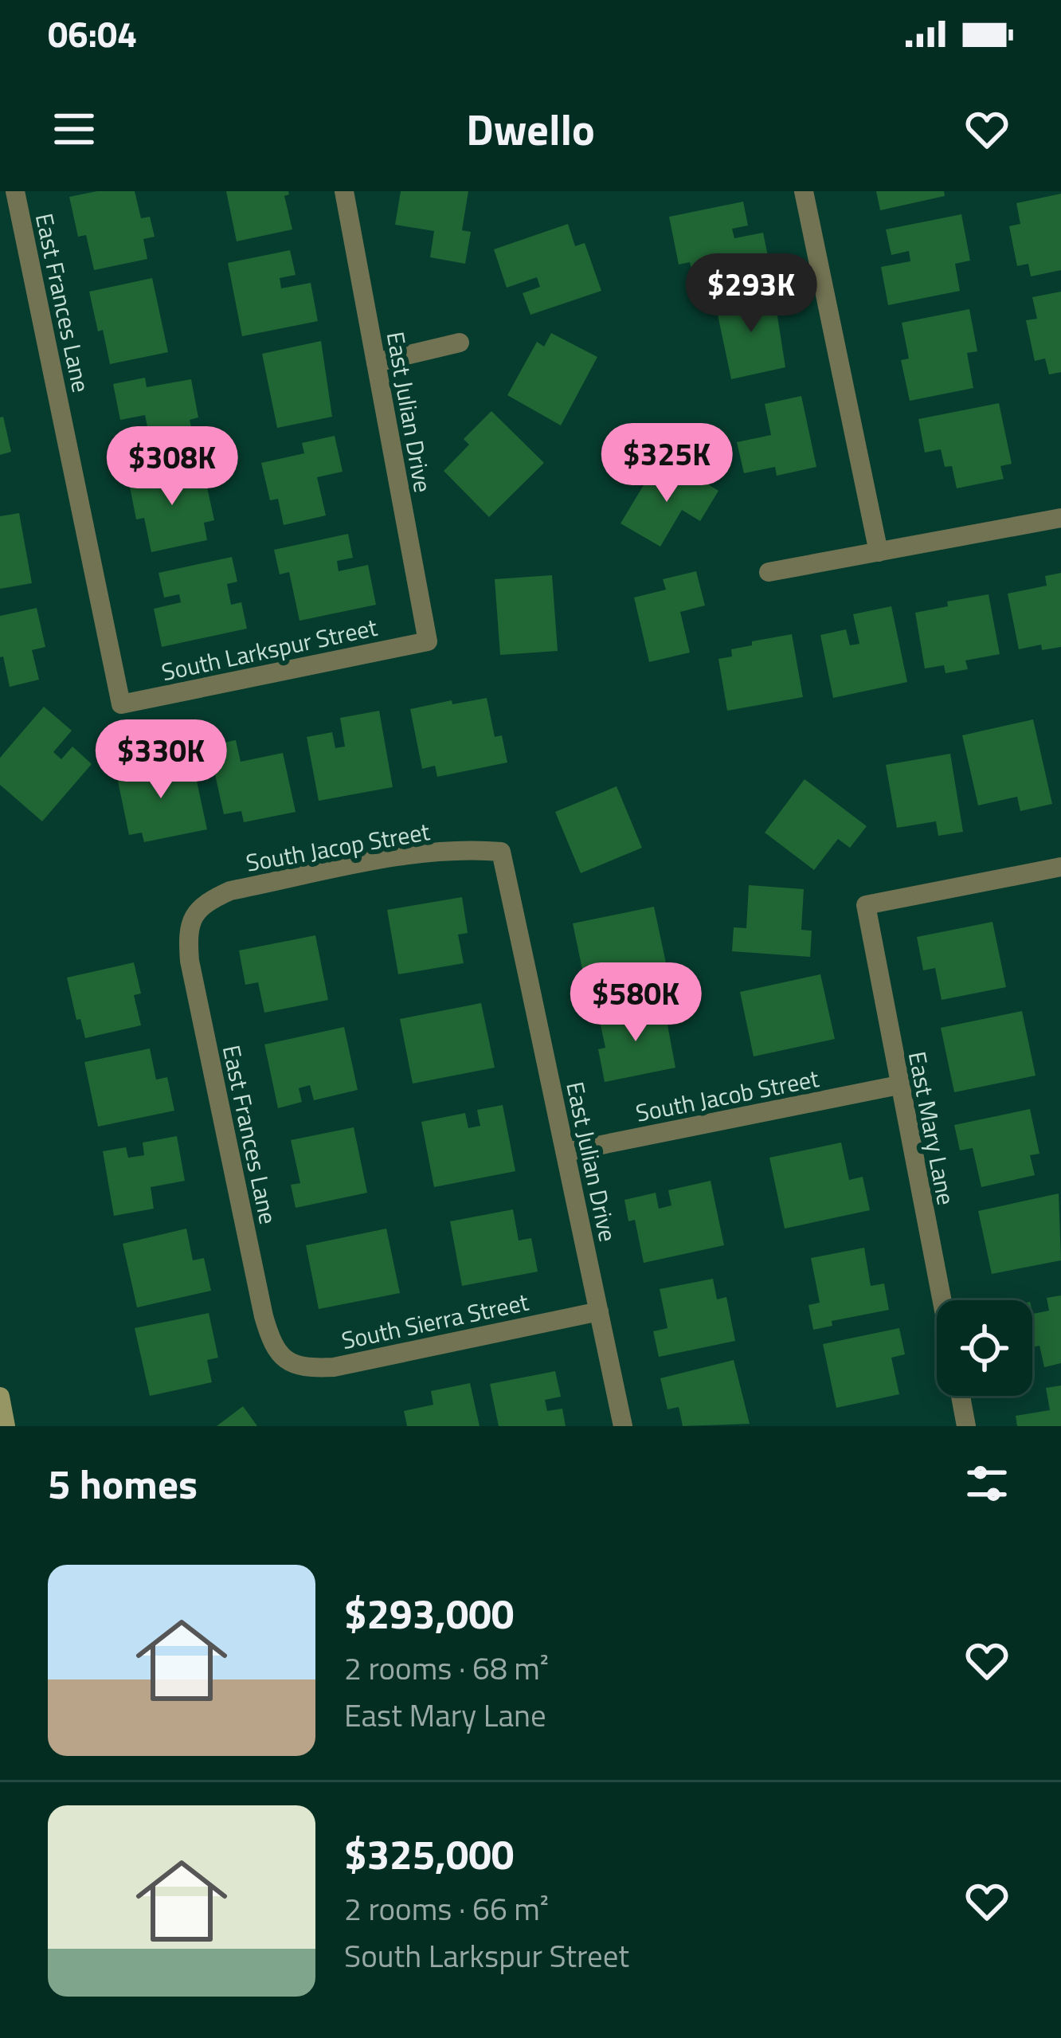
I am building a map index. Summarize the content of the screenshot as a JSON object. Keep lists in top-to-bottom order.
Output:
{
  "streets": {
    "street": [
      "East Frances Lane",
      "East Julian Drive",
      "South Larkspur Street",
      "South Jacop Street",
      "South Jacob Street",
      "East Mary Lane",
      "South Sierra Street"
    ]
  },
  "crossings": [
    ["East Frances Lane", "South Larkspur Street"],
    ["East Frances Lane", "South Jacop Street"],
    ["East Frances Lane", "South Sierra Street"],
    ["East Julian Drive", "South Larkspur Street"],
    ["East Julian Drive", "South Jacop Street"],
    ["East Julian Drive", "South Jacob Street"],
    ["East Julian Drive", "South Sierra Street"],
    ["South Jacob Street", "East Mary Lane"]
  ],
  "page": {
    "status": "06:04",
    "header": "Dwello",
    "price": [
      "$293K",
      "$325K",
      "$308K",
      "$330K",
      "$580K"
    ],
    "heading": "5 homes",
    "list": [
      {
        "name": "$293,000",
        "note": "2 rooms · 68 m² · East Mary Lane"
      },
      {
        "name": "$325,000",
        "note": "2 rooms · 66 m² · South Larkspur Street"
      }
    ]
  }
}
